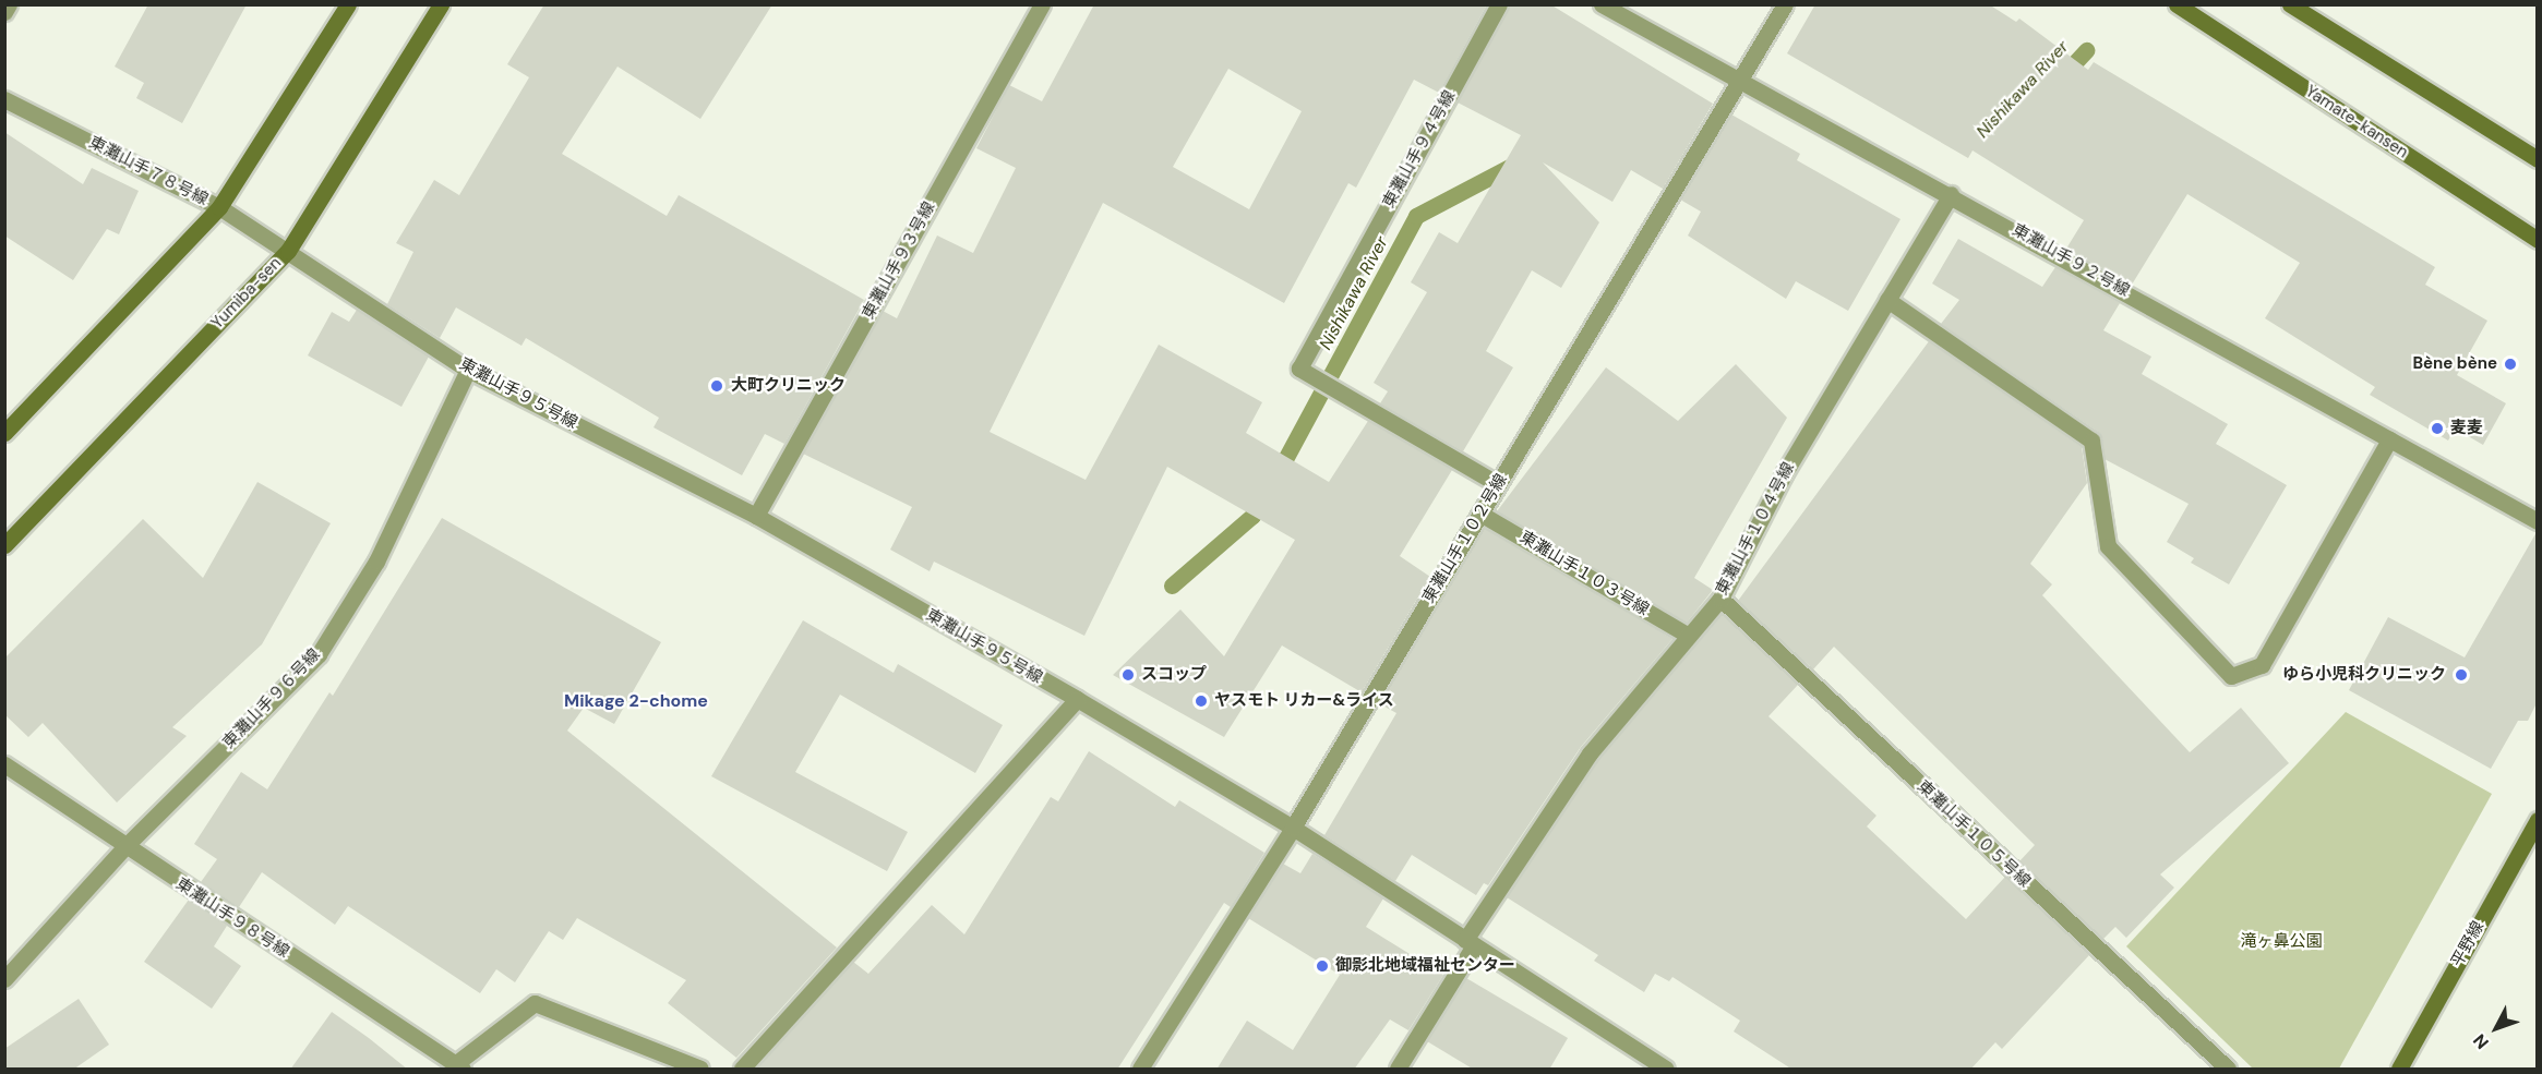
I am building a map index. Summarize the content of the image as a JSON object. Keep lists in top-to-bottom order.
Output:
{
  "streets": {
    "street": [
      "Yamate-kansen",
      "東灘山手９４号線",
      "東灘山手７８号線",
      "東灘山手９３号線",
      "東灘山手９２号線",
      "Yumiba-sen",
      "東灘山手９５号線",
      "東灘山手１０４号線",
      "東灘山手１０２号線",
      "東灘山手１０３号線",
      "東灘山手９６号線",
      "東灘山手１０５号線",
      "東灘山手９８号線",
      "平野線"
    ]
  },
  "crossings": [
    ["東灘山手９４号線", "東灘山手１０２号線"],
    ["東灘山手７８号線", "Yumiba-sen"],
    ["東灘山手７８号線", "東灘山手９５号線"],
    ["東灘山手９３号線", "東灘山手９５号線"],
    ["東灘山手９２号線", "東灘山手１０４号線"],
    ["東灘山手９２号線", "東灘山手１０２号線"],
    ["Yumiba-sen", "東灘山手９５号線"],
    ["東灘山手９５号線", "東灘山手１０４号線"],
    ["東灘山手９５号線", "東灘山手１０２号線"],
    ["東灘山手９５号線", "東灘山手９６号線"],
    ["東灘山手１０４号線", "東灘山手１０３号線"],
    ["東灘山手１０４号線", "東灘山手１０５号線"],
    ["東灘山手１０２号線", "東灘山手１０３号線"],
    ["東灘山手９６号線", "東灘山手９８号線"]
  ],
  "districts": ["Mikage 2-chome"],
  "water": ["Nishikawa River"],
  "parks": ["滝ヶ鼻公園"],
  "places": [
    "Bène bène",
    "大町クリニック",
    "麦麦",
    "スコップ",
    "ゆら小児科クリニック",
    "ヤスモト リカー&ライス",
    "御影北地域福祉センター"
  ],
  "north": "bottom left"
}
